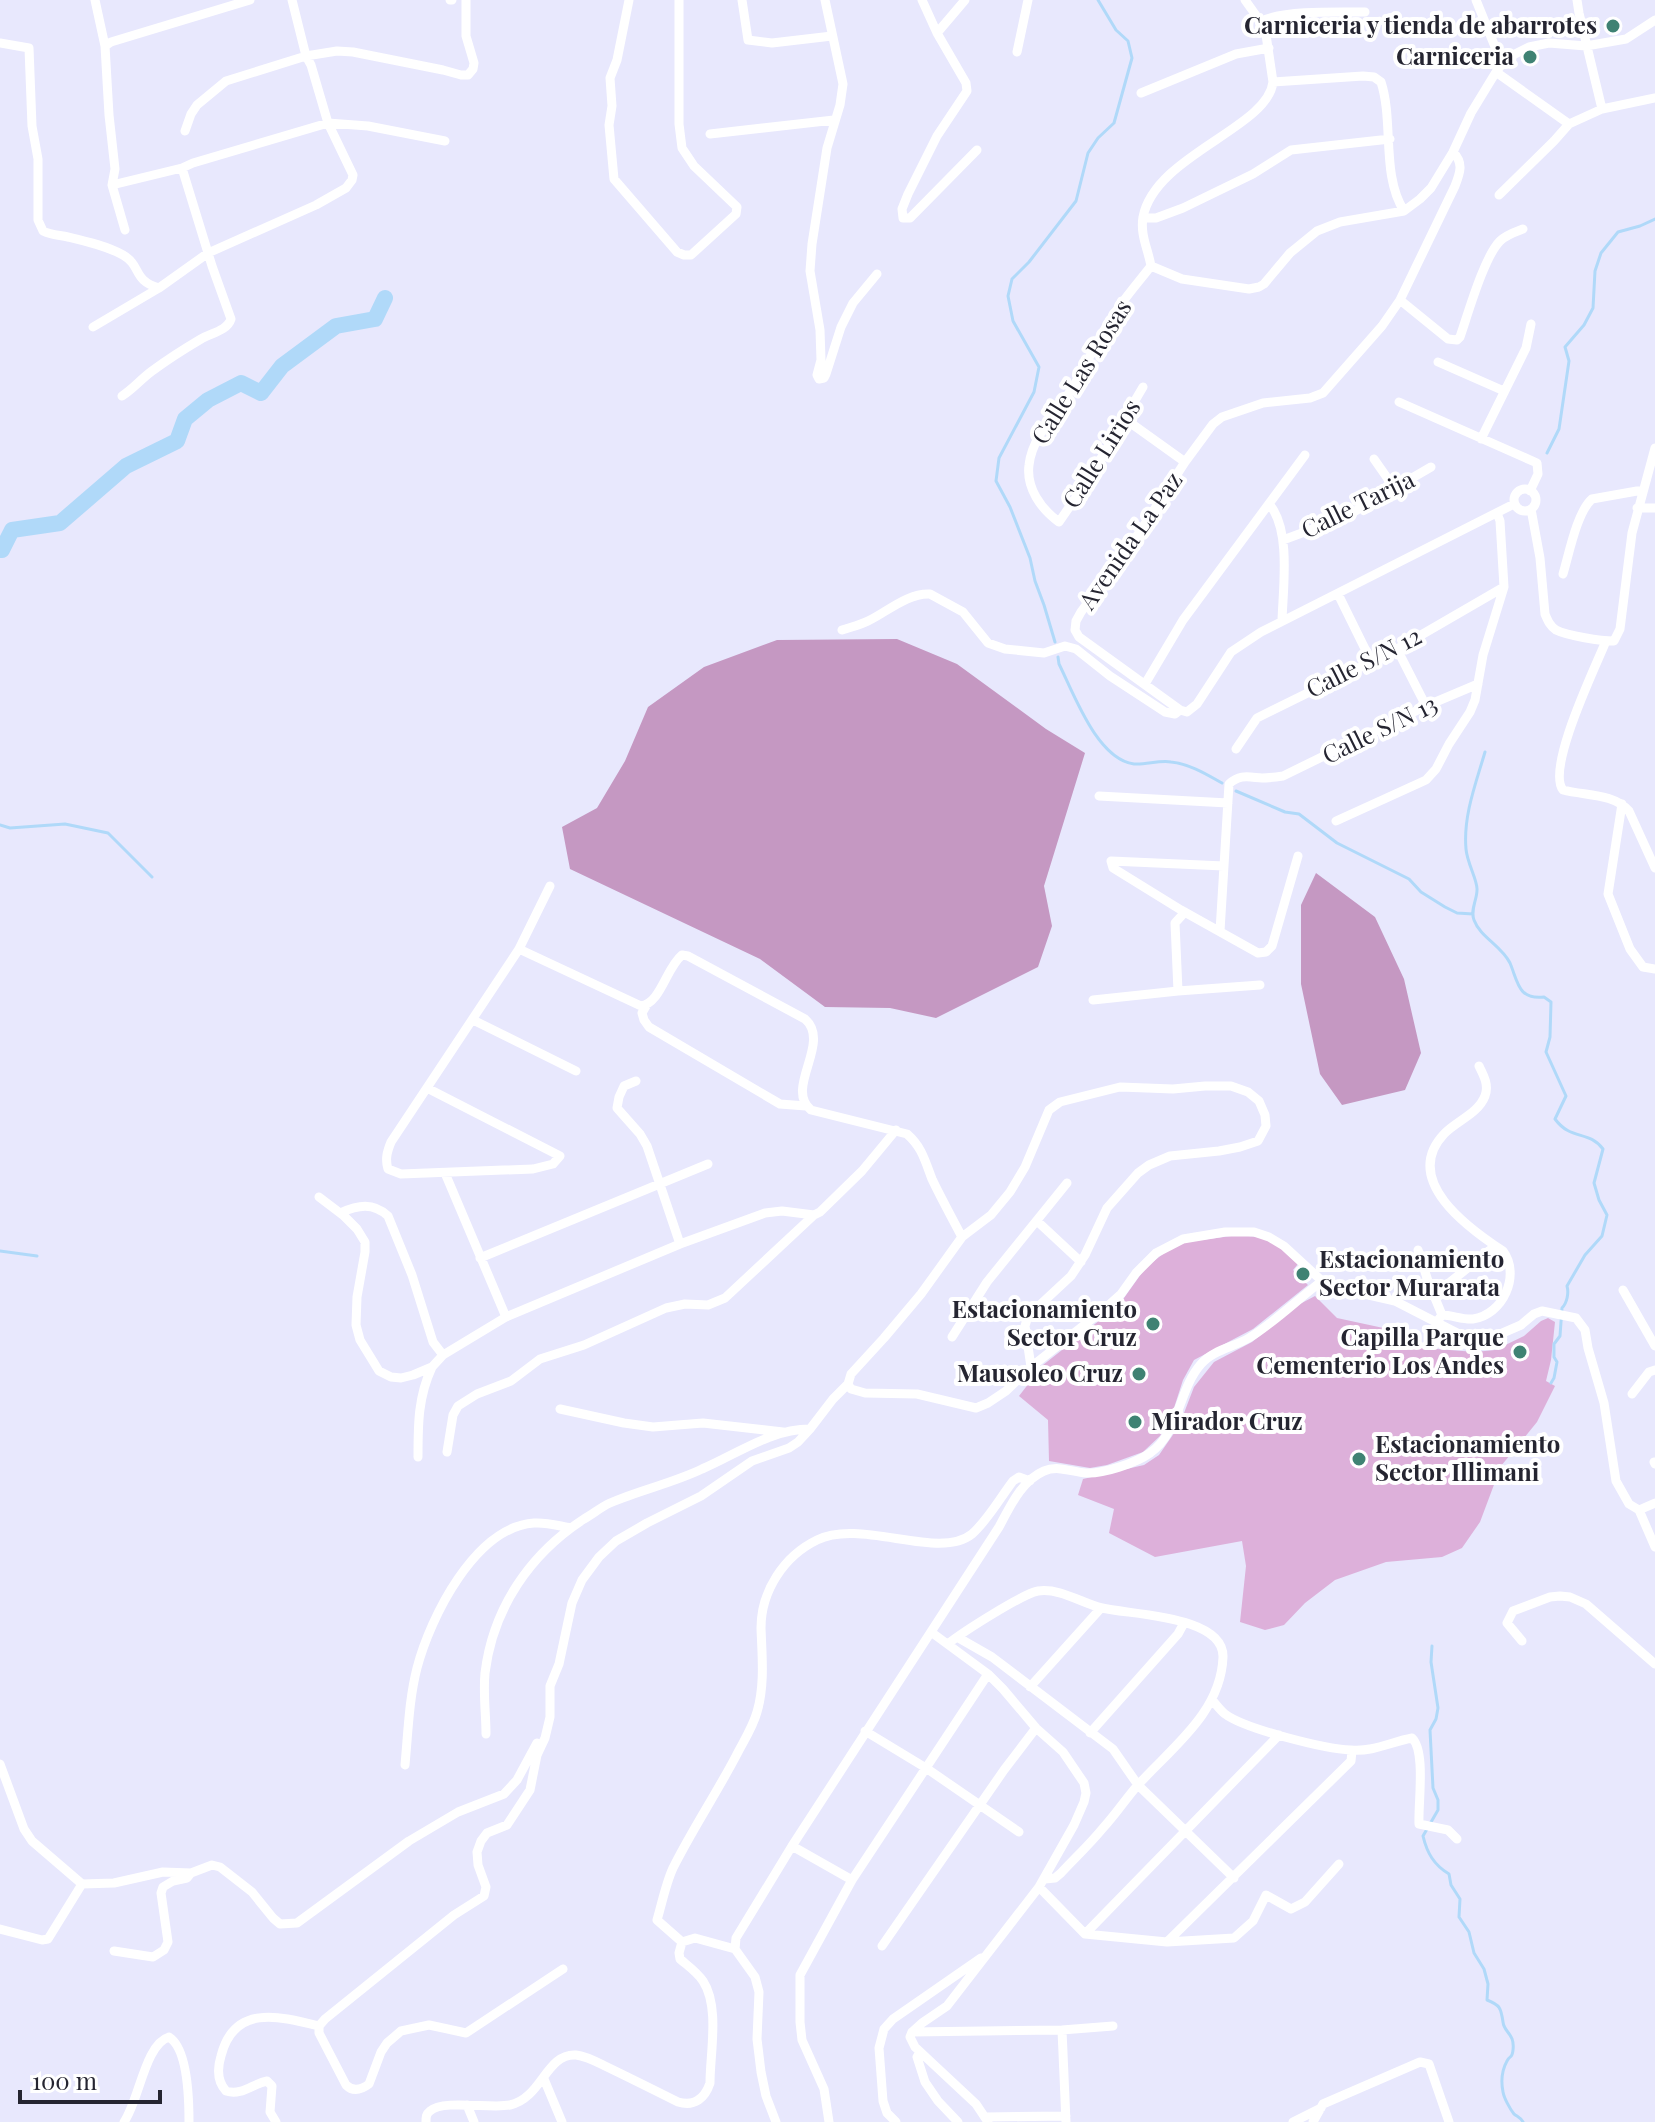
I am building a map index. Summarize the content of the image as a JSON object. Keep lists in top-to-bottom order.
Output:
{
  "streets": {
    "street": [
      "Calle Las Rosas",
      "Calle Lirios",
      "Calle Tarija",
      "Avenida La Paz",
      "Calle S/N 12",
      "Calle S/N 13"
    ]
  },
  "crossings": [
    ["Calle Las Rosas", "Calle Lirios"]
  ],
  "places": [
    "Carniceria y tienda de abarrotes",
    "Carniceria",
    "Estacionamiento Sector Murarata",
    "Estacionamiento Sector Cruz",
    "Capilla Parque Cementerio Los Andes",
    "Mausoleo Cruz",
    "Mirador Cruz",
    "Estacionamiento Sector Illimani"
  ],
  "scale_bar": "100 m"
}
